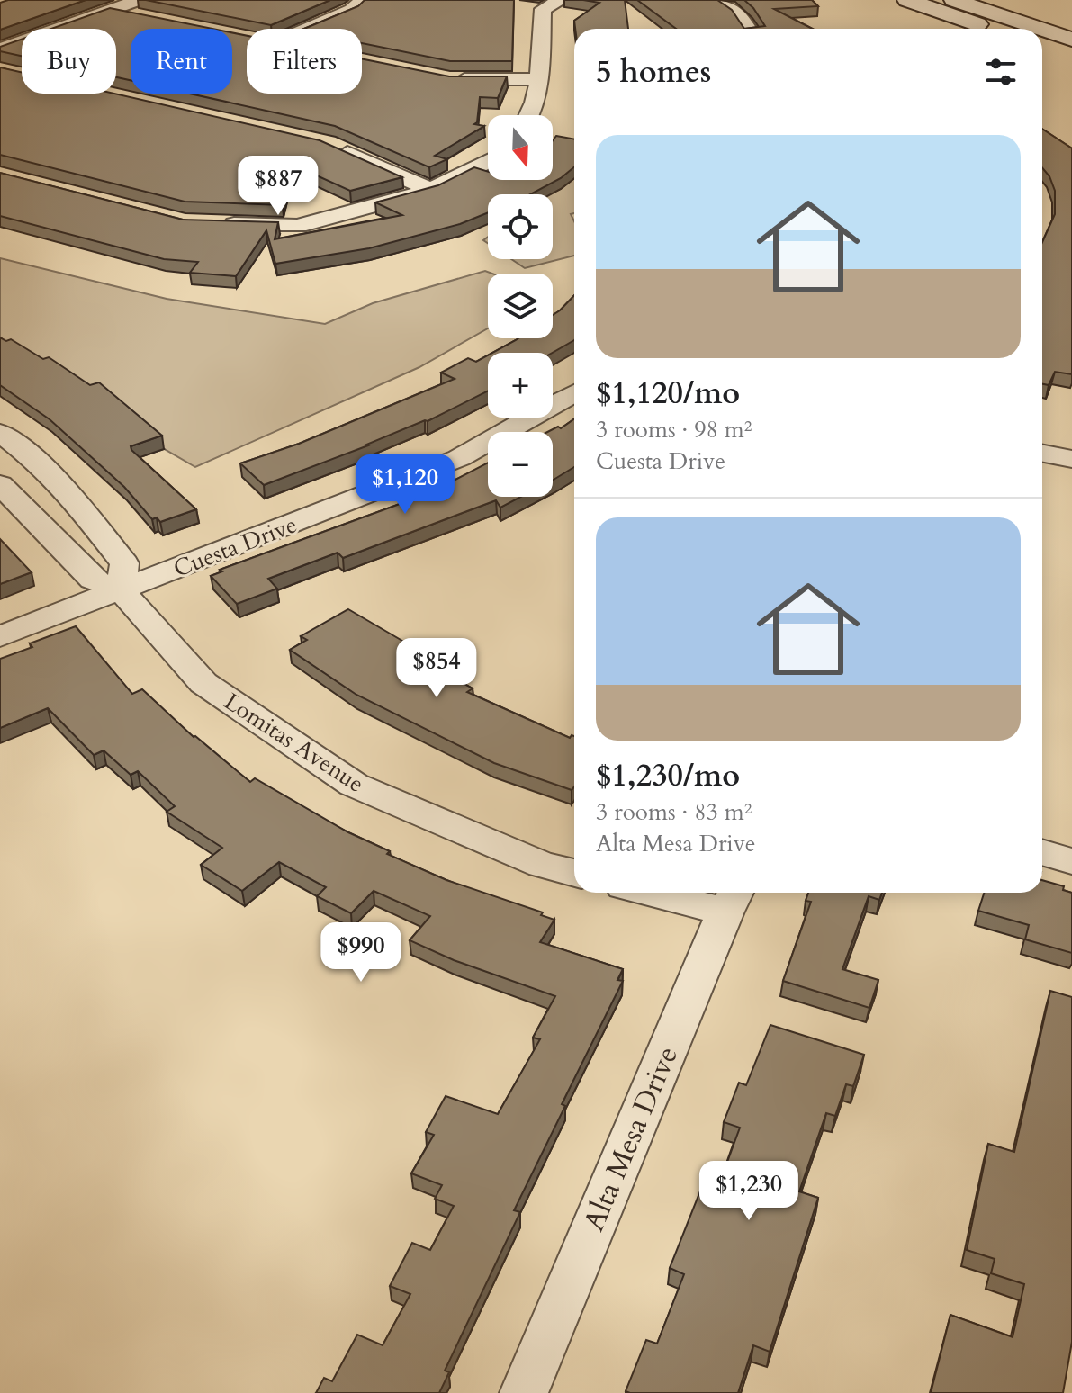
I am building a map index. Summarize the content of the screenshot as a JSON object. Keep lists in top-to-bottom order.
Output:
{
  "streets": {
    "street": ["Cuesta Drive", "Lomitas Avenue", "Alta Mesa Drive"]
  },
  "crossings": [
    ["Cuesta Drive", "Lomitas Avenue"]
  ],
  "north": "bottom",
  "page": {
    "chip": ["Buy", "Rent", "Filters"],
    "heading": "5 homes",
    "map_buttons": ["+", "−"],
    "list": [
      {
        "name": "$1,120/mo",
        "note": "3 rooms · 98 m² · Cuesta Drive"
      },
      {
        "name": "$1,230/mo",
        "note": "3 rooms · 83 m² · Alta Mesa Drive"
      }
    ],
    "price": [
      "$887",
      "$1,120",
      "$854",
      "$990",
      "$1,230"
    ]
  }
}
